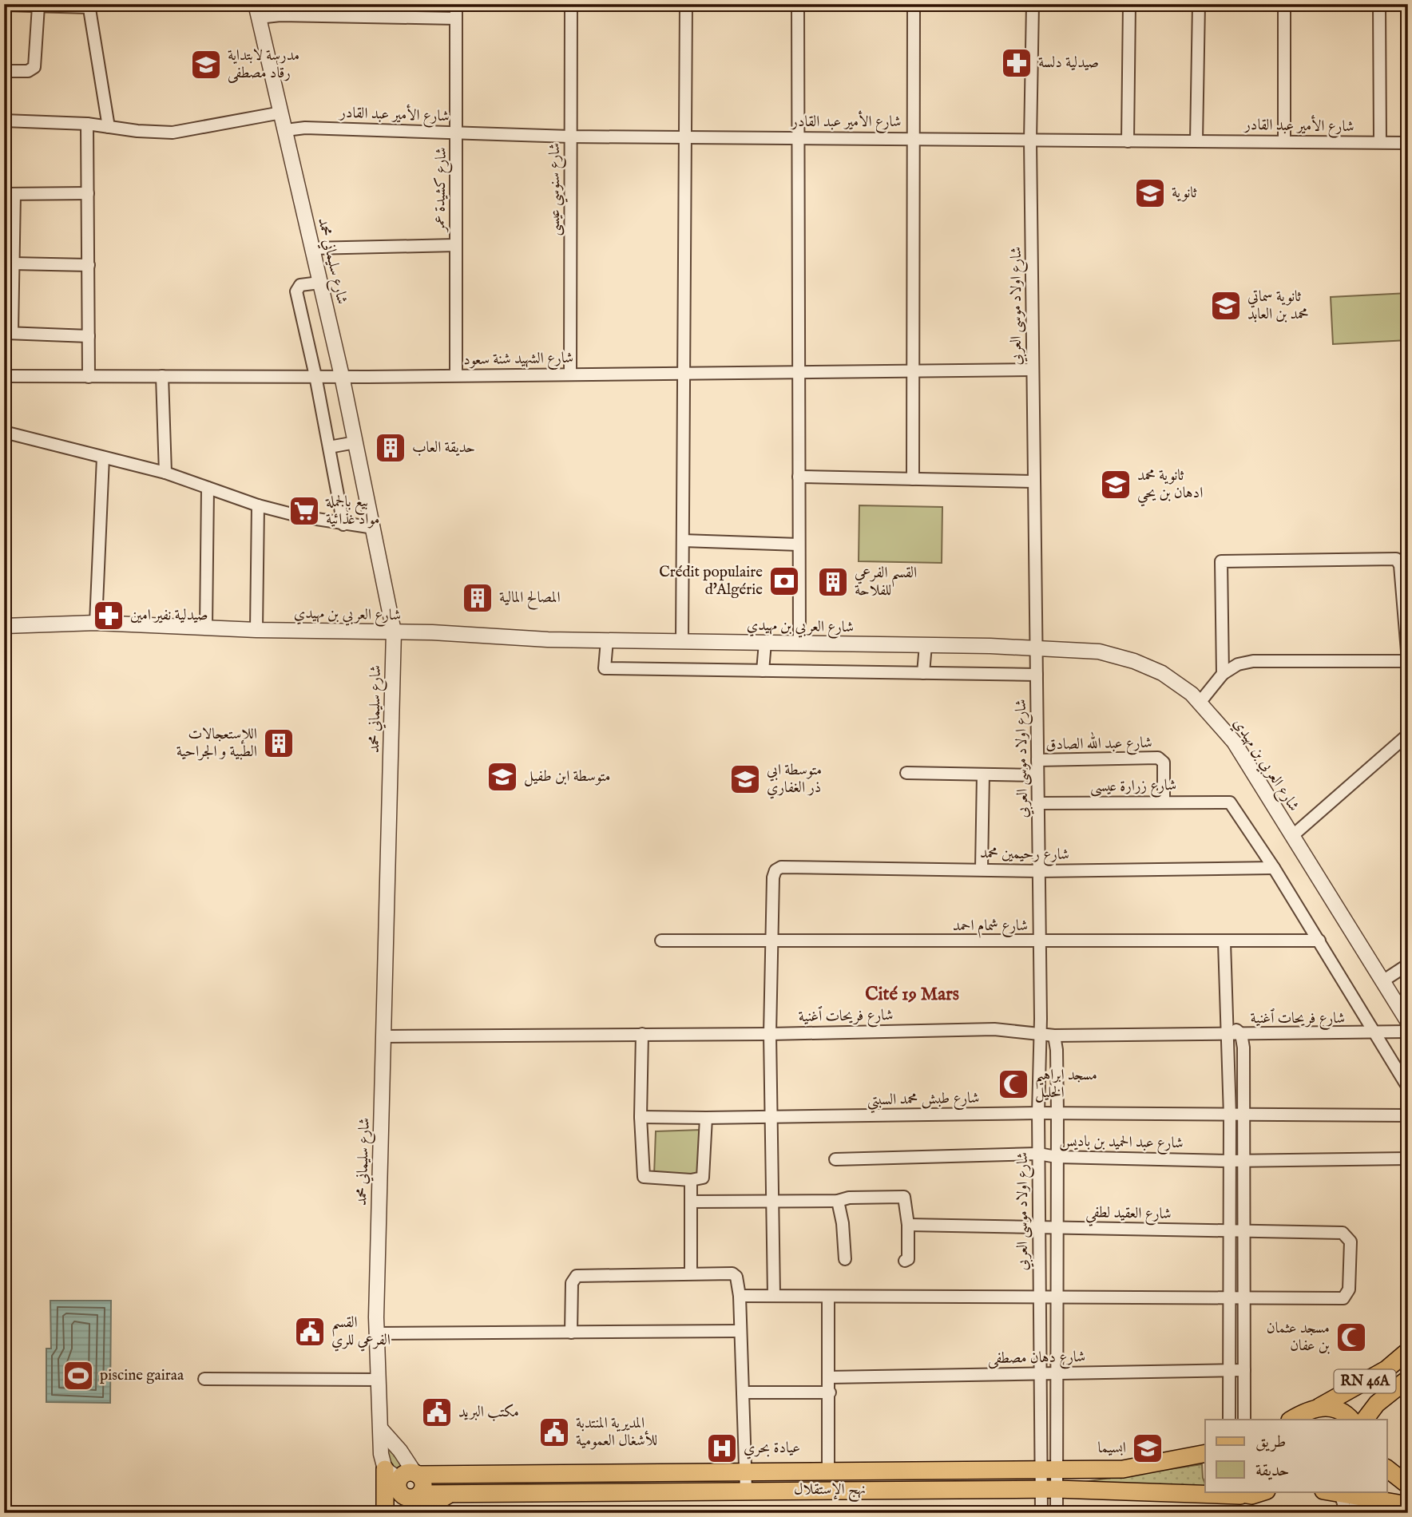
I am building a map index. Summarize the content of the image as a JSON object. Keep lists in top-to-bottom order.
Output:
{
  "streets": {
    "main road": ["RN 46A", "نهج الإستقلال"],
    "street": [
      "شارع الأمير عبد القادر",
      "شارع كشيدة عمر",
      "شارع سنوسي عيسى",
      "شارع سليماني محمد",
      "شارع اولاد موسى العربي",
      "شارع الشهيد شنة سعود",
      "شارع العربي بن مهيدي",
      "شارع عبد الله الصادق",
      "شارع زرارة عيسى",
      "شارع رحيمين محمد",
      "شارع شمام احمد",
      "شارع فريحات ٱغنية",
      "شارع طبش محمد السبتي",
      "شارع عبد الحميد بن باديس",
      "شارع العقيد لطفي",
      "شارع دهان مصطفى"
    ]
  },
  "crossings": [
    ["شارع الأمير عبد القادر", "شارع كشيدة عمر"],
    ["شارع الأمير عبد القادر", "شارع سنوسي عيسى"],
    ["شارع الأمير عبد القادر", "شارع سليماني محمد"],
    ["شارع الأمير عبد القادر", "شارع اولاد موسى العربي"],
    ["شارع كشيدة عمر", "شارع الشهيد شنة سعود"],
    ["شارع سنوسي عيسى", "شارع الشهيد شنة سعود"],
    ["شارع سليماني محمد", "شارع الشهيد شنة سعود"],
    ["شارع سليماني محمد", "شارع العربي بن مهيدي"],
    ["شارع سليماني محمد", "شارع فريحات ٱغنية"],
    ["شارع اولاد موسى العربي", "شارع الشهيد شنة سعود"],
    ["شارع اولاد موسى العربي", "شارع العربي بن مهيدي"],
    ["شارع اولاد موسى العربي", "شارع عبد الله الصادق"],
    ["شارع اولاد موسى العربي", "شارع زرارة عيسى"],
    ["شارع اولاد موسى العربي", "شارع رحيمين محمد"],
    ["شارع اولاد موسى العربي", "شارع شمام احمد"],
    ["شارع اولاد موسى العربي", "شارع فريحات ٱغنية"],
    ["شارع اولاد موسى العربي", "شارع طبش محمد السبتي"],
    ["شارع اولاد موسى العربي", "شارع عبد الحميد بن باديس"],
    ["شارع اولاد موسى العربي", "شارع العقيد لطفي"],
    ["شارع اولاد موسى العربي", "شارع دهان مصطفى"],
    ["شارع اولاد موسى العربي", "نهج الإستقلال"],
    ["شارع عبد الله الصادق", "شارع زرارة عيسى"],
    ["شارع زرارة عيسى", "شارع رحيمين محمد"],
    ["شارع رحيمين محمد", "شارع شمام احمد"]
  ],
  "districts": ["Cité 19 Mars"],
  "places": {
    "pharmacy": ["صيدلية دلسة", "صيدلية نفير امين"],
    "school or university": [
      "مدرسة لابتداية رقاد مصطفى",
      "ثانوية",
      "ثانوية سماتي محمد بن العابد",
      "ثانوية محمد ادهان بن يحي",
      "متوسطة ابن طفيل",
      "متوسطة ابي ذر الغفاري",
      "ابسيما"
    ],
    "building": [
      "حديقة العاب",
      "القسم الفرعي للفلاحة",
      "المصالح المالية",
      "اللإستعجالات الطبية و الجراحية"
    ],
    "supermarket": ["بيع بالجملة مواد غذائية"],
    "bank": ["Crédit populaire d'Algérie"],
    "mosque": ["مسجد ابراهيم الخليل", "مسجد عثمان بن عفان"],
    "public building": ["القسم الفرعي للري", "مكتب البريد", "المديرية المنتدبة للأشغال العمومية"],
    "sports": ["piscine gairaa"],
    "hospital": ["عيادة بحري"]
  },
  "legend": ["طريق", "حديقة"]
}
